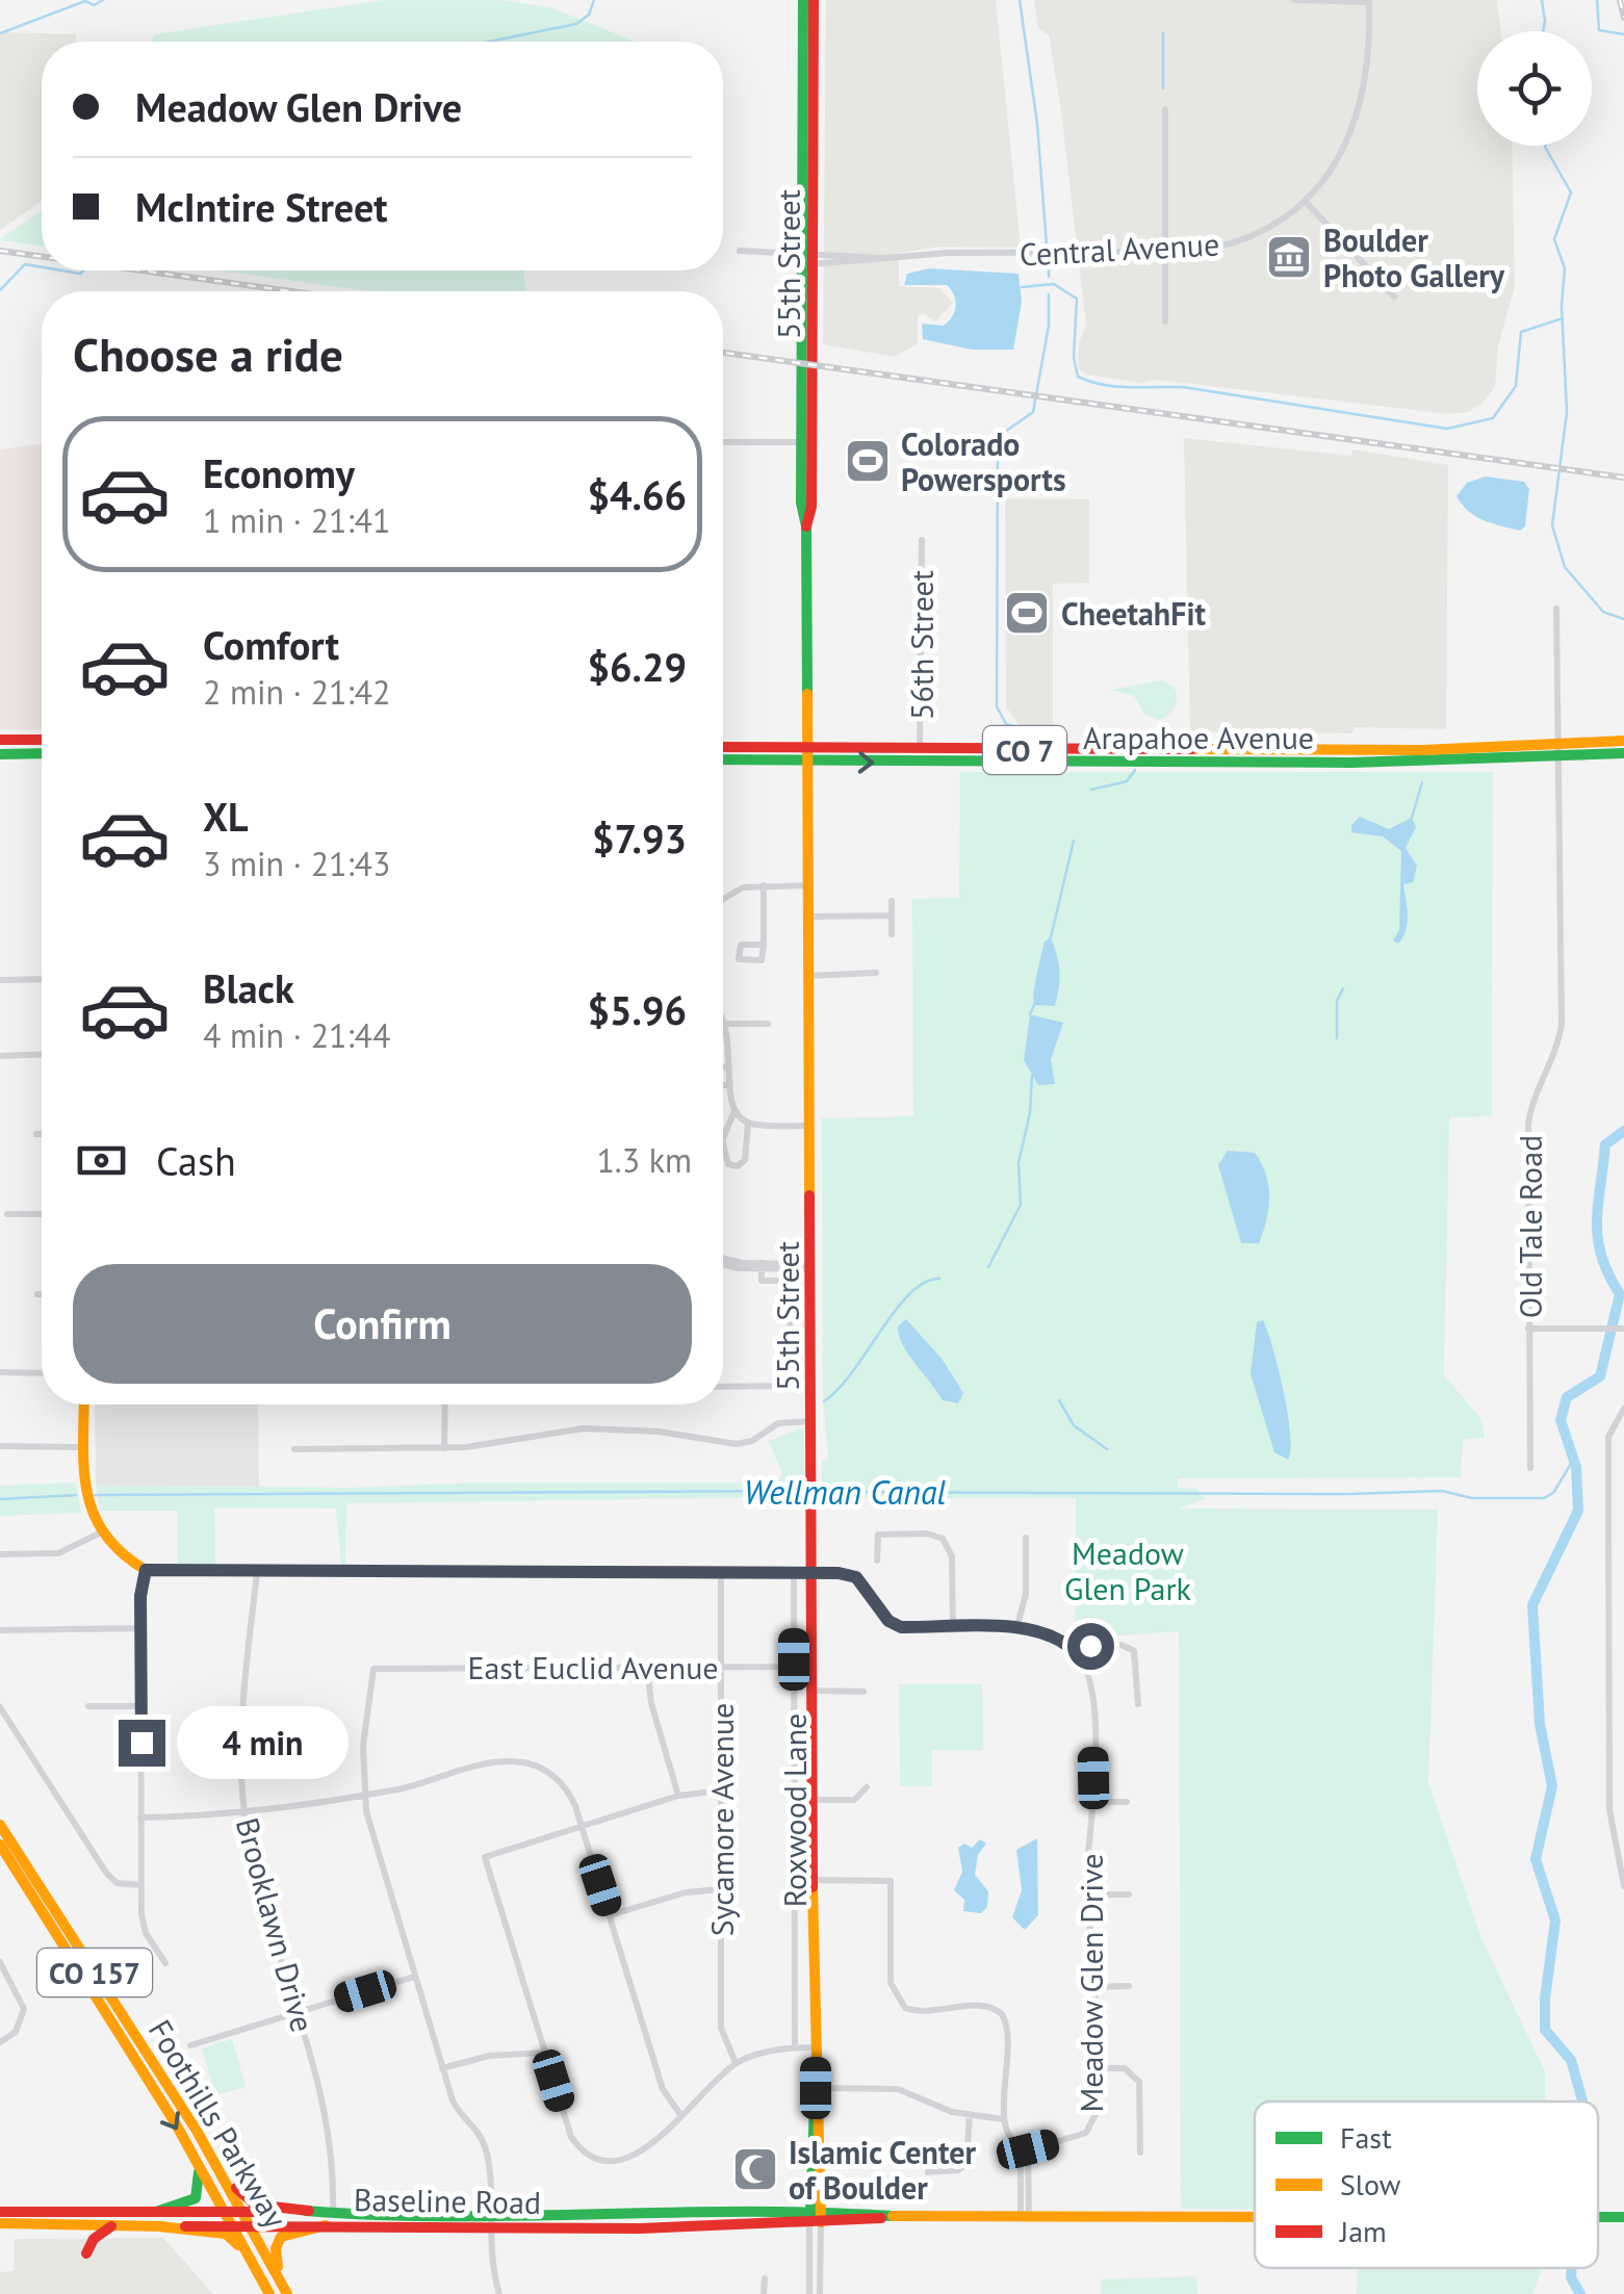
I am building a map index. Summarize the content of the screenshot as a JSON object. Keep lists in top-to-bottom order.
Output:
{
  "streets": {
    "main road": [
      "55th Street",
      "Arapahoe Avenue",
      "CO 7",
      "CO 157",
      "Foothills Parkway",
      "Baseline Road"
    ],
    "street": [
      "Central Avenue",
      "56th Street",
      "Old Tale Road",
      "East Euclid Avenue",
      "Roxwood Lane",
      "Sycamore Avenue",
      "Brooklawn Drive",
      "Meadow Glen Drive"
    ]
  },
  "crossings": [
    ["Central Avenue", "55th Street"],
    ["55th Street", "Arapahoe Avenue"],
    ["55th Street", "East Euclid Avenue"],
    ["55th Street", "Baseline Road"],
    ["56th Street", "Arapahoe Avenue"],
    ["Arapahoe Avenue", "Old Tale Road"],
    ["East Euclid Avenue", "Roxwood Lane"],
    ["East Euclid Avenue", "Sycamore Avenue"],
    ["Brooklawn Drive", "Baseline Road"],
    ["Foothills Parkway", "Baseline Road"]
  ],
  "water": ["Wellman Canal"],
  "parks": ["Meadow Glen Park"],
  "places": {
    "museum": ["Boulder Photo Gallery"],
    "sports": ["Colorado Powersports", "CheetahFit"],
    "mosque": ["Islamic Center of Boulder"]
  },
  "legend": ["Fast", "Slow", "Jam"],
  "page": {
    "banner": ["Meadow Glen Drive", "McIntire Street"],
    "heading": "Choose a ride",
    "list": [
      {
        "name": "Economy",
        "note": "1 min · 21:41",
        "value": "$4.66"
      },
      {
        "name": "Comfort",
        "note": "2 min · 21:42",
        "value": "$6.29"
      },
      {
        "name": "XL",
        "note": "3 min · 21:43",
        "value": "$7.93"
      },
      {
        "name": "Black",
        "note": "4 min · 21:44",
        "value": "$5.96"
      }
    ],
    "pay": ["Cash", "1.3 km"],
    "buttons": "Confirm",
    "bubble": "4 min"
  }
}
